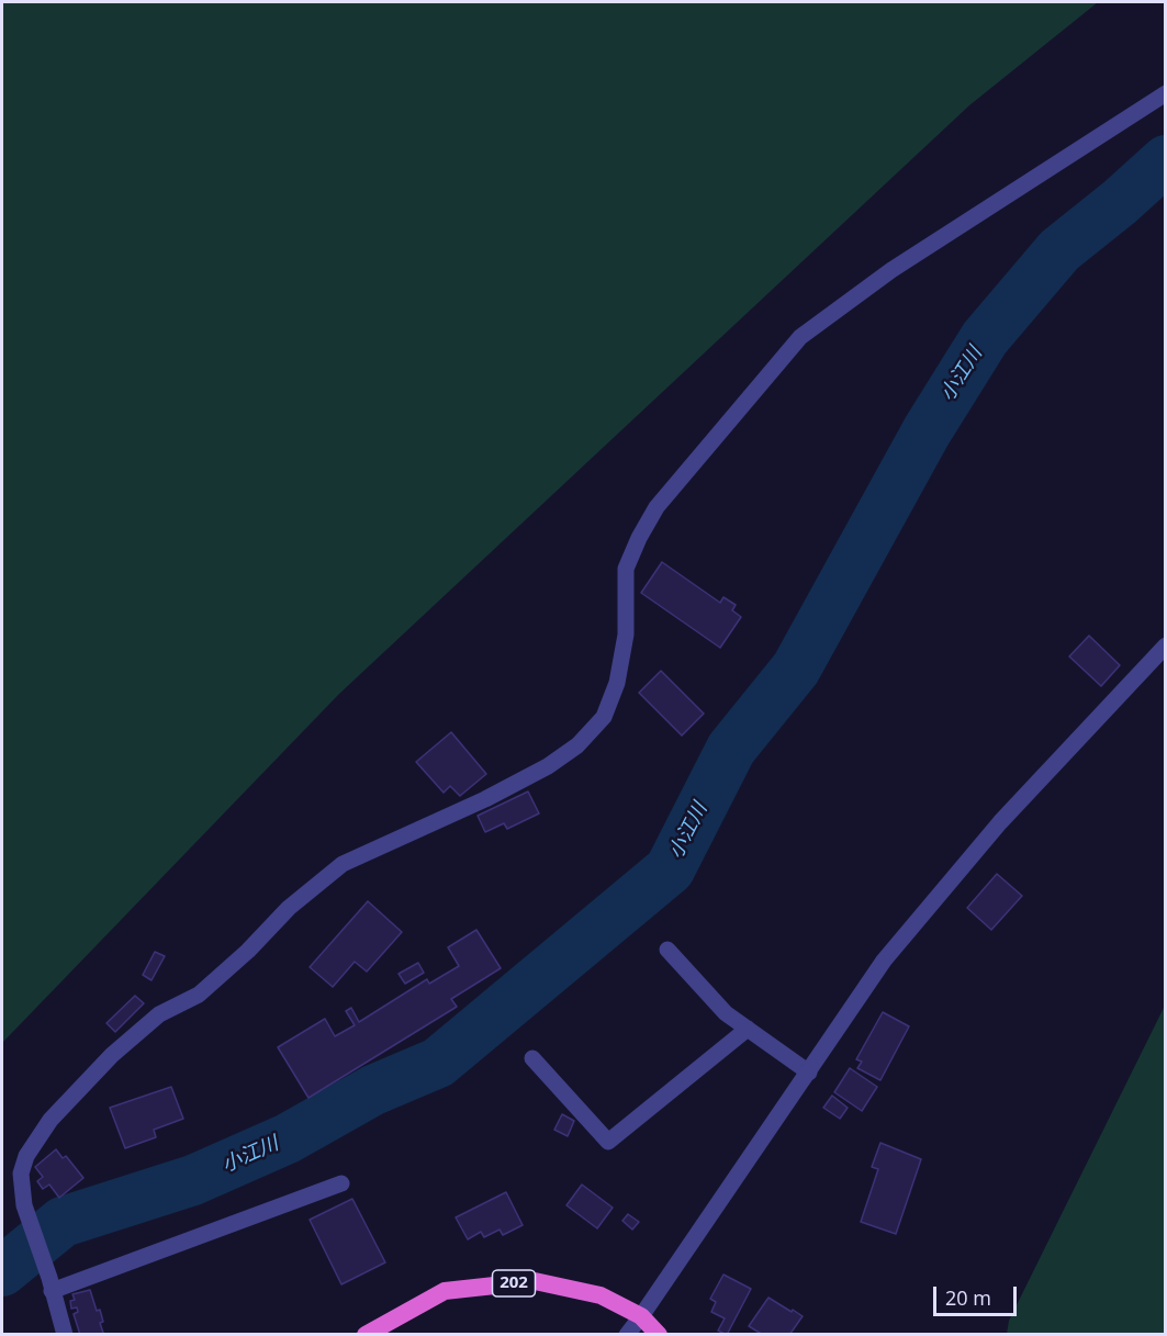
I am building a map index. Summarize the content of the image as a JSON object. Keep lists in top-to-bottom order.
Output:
{
  "streets": {
    "highway": ["202"]
  },
  "water": ["小江川"],
  "scale_bar": "20 m"
}
